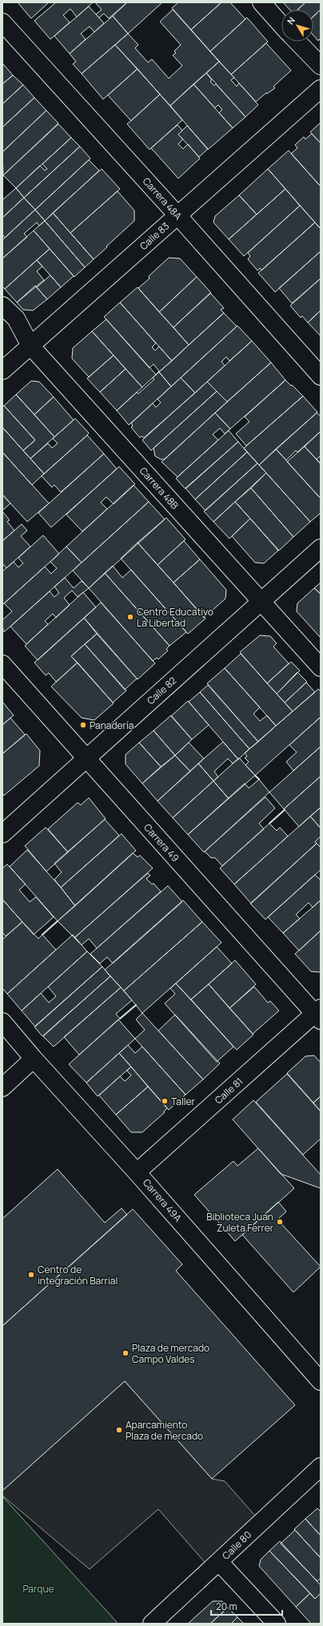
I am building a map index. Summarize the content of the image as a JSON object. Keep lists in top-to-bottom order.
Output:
{
  "streets": {
    "street": [
      "Carrera 48A",
      "Calle 83",
      "Carrera 48B",
      "Calle 82",
      "Carrera 49",
      "Calle 81",
      "Carrera 49A",
      "Calle 80"
    ]
  },
  "crossings": [
    ["Carrera 48A", "Calle 83"],
    ["Calle 83", "Carrera 48B"],
    ["Carrera 48B", "Calle 82"],
    ["Calle 82", "Carrera 49"],
    ["Carrera 49", "Calle 81"],
    ["Calle 81", "Carrera 49A"]
  ],
  "parks": ["Parque"],
  "places": [
    "Centro Educativo La Libertad",
    "Panadería",
    "Taller",
    "Biblioteca Juan Zuleta Ferrer",
    "Centro de integración Barrial",
    "Plaza de mercado Campo Valdes",
    "Aparcamiento Plaza de mercado"
  ],
  "scale_bar": "20 m",
  "north": "top left"
}
